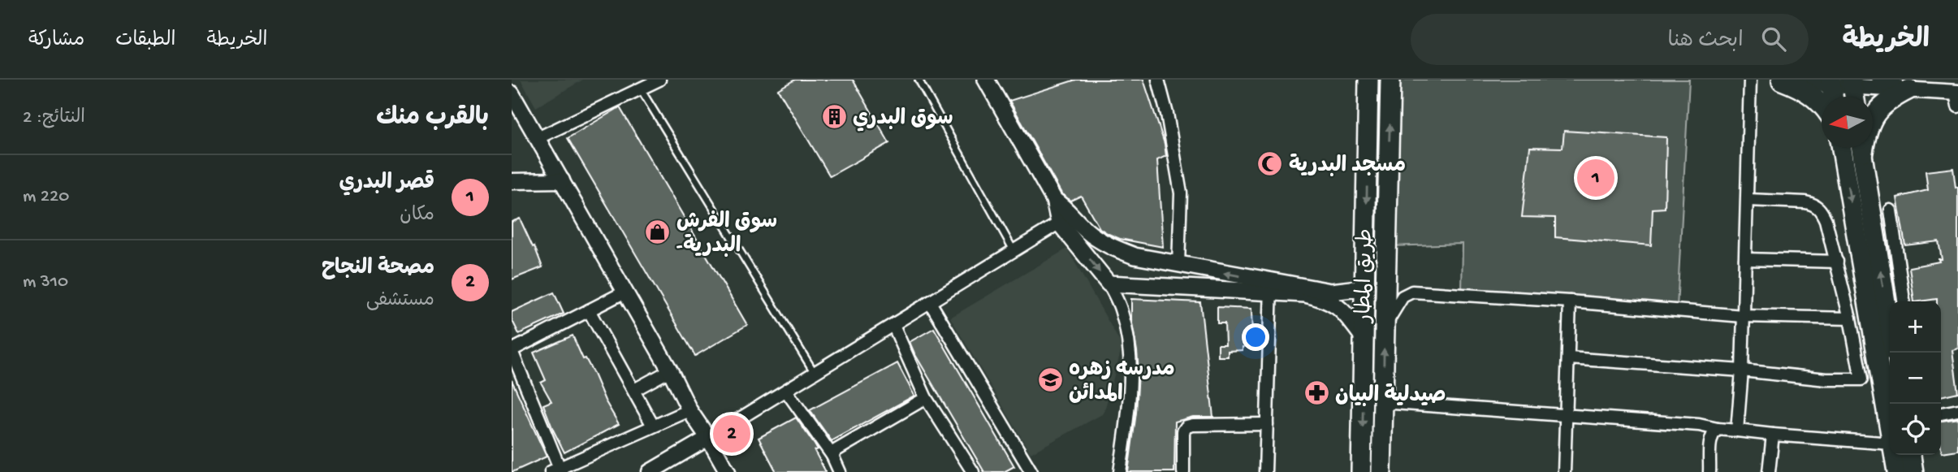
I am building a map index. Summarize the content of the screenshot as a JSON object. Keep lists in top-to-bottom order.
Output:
{
  "streets": {
    "main road": ["طريق المطار"]
  },
  "places": {
    "building": ["سوق البدري"],
    "mosque": ["مسجد البدرية"],
    "shop": ["سوق الفرش -البدرية"],
    "school or university": ["مدرسه زهره المدائن"],
    "pharmacy": ["صيدلية البيان"]
  },
  "north": "left",
  "page": {
    "header": "الخريطة",
    "search": "ابحث هنا",
    "nav": ["الخريطة", "الطبقات", "مشاركة"],
    "heading": ["بالقرب منك", "النتائج: 2"],
    "list": [
      {
        "mark": "1",
        "name": "قصر البدري",
        "note": "مكان",
        "value": "220 m"
      },
      {
        "mark": "2",
        "name": "مصحة النجاح",
        "note": "مستشفى",
        "value": "310 m"
      }
    ],
    "pins": ["1", "2"],
    "map_buttons": ["+", "−"]
  }
}
